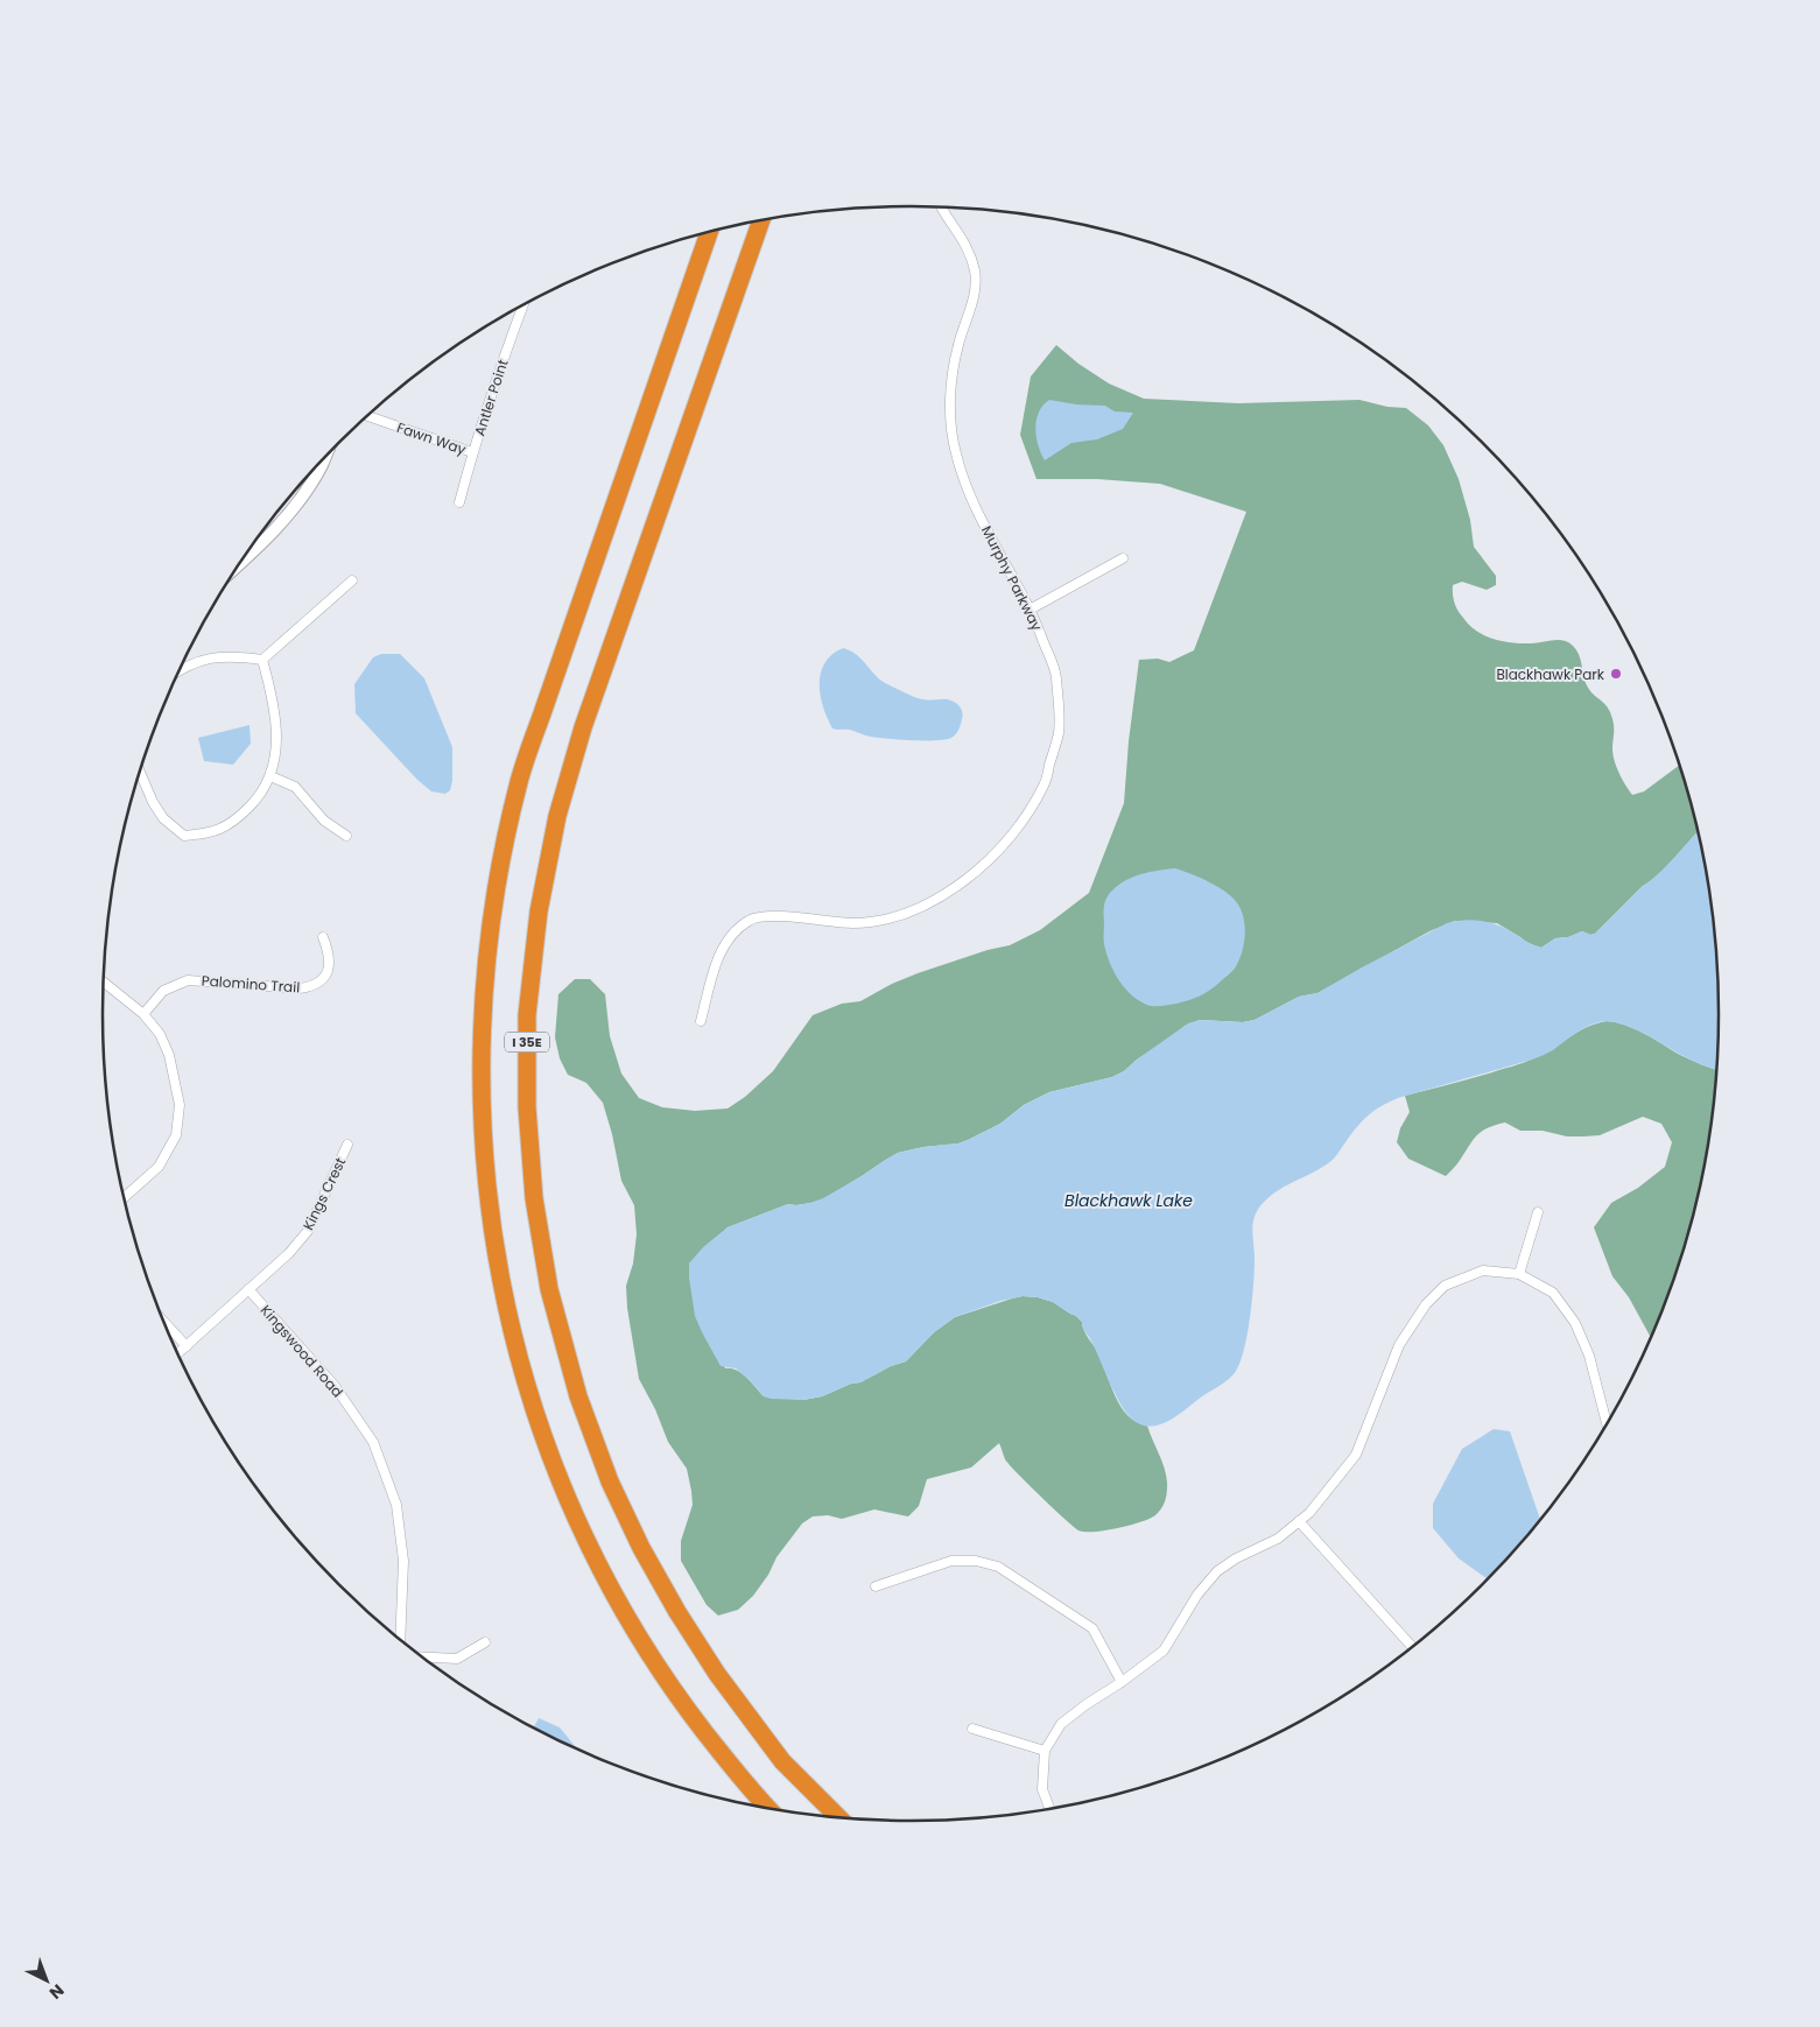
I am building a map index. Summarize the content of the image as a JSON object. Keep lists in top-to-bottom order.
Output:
{
  "streets": {
    "highway": ["I 35E"],
    "street": [
      "Antler Point",
      "Fawn Way",
      "Murphy Parkway",
      "Palomino Trail",
      "Kings Crest",
      "Kingswood Road"
    ]
  },
  "crossings": [
    ["Antler Point", "Fawn Way"],
    ["Kings Crest", "Kingswood Road"]
  ],
  "water": ["Blackhawk Lake"],
  "places": ["Blackhawk Park"],
  "north": "bottom right"
}
